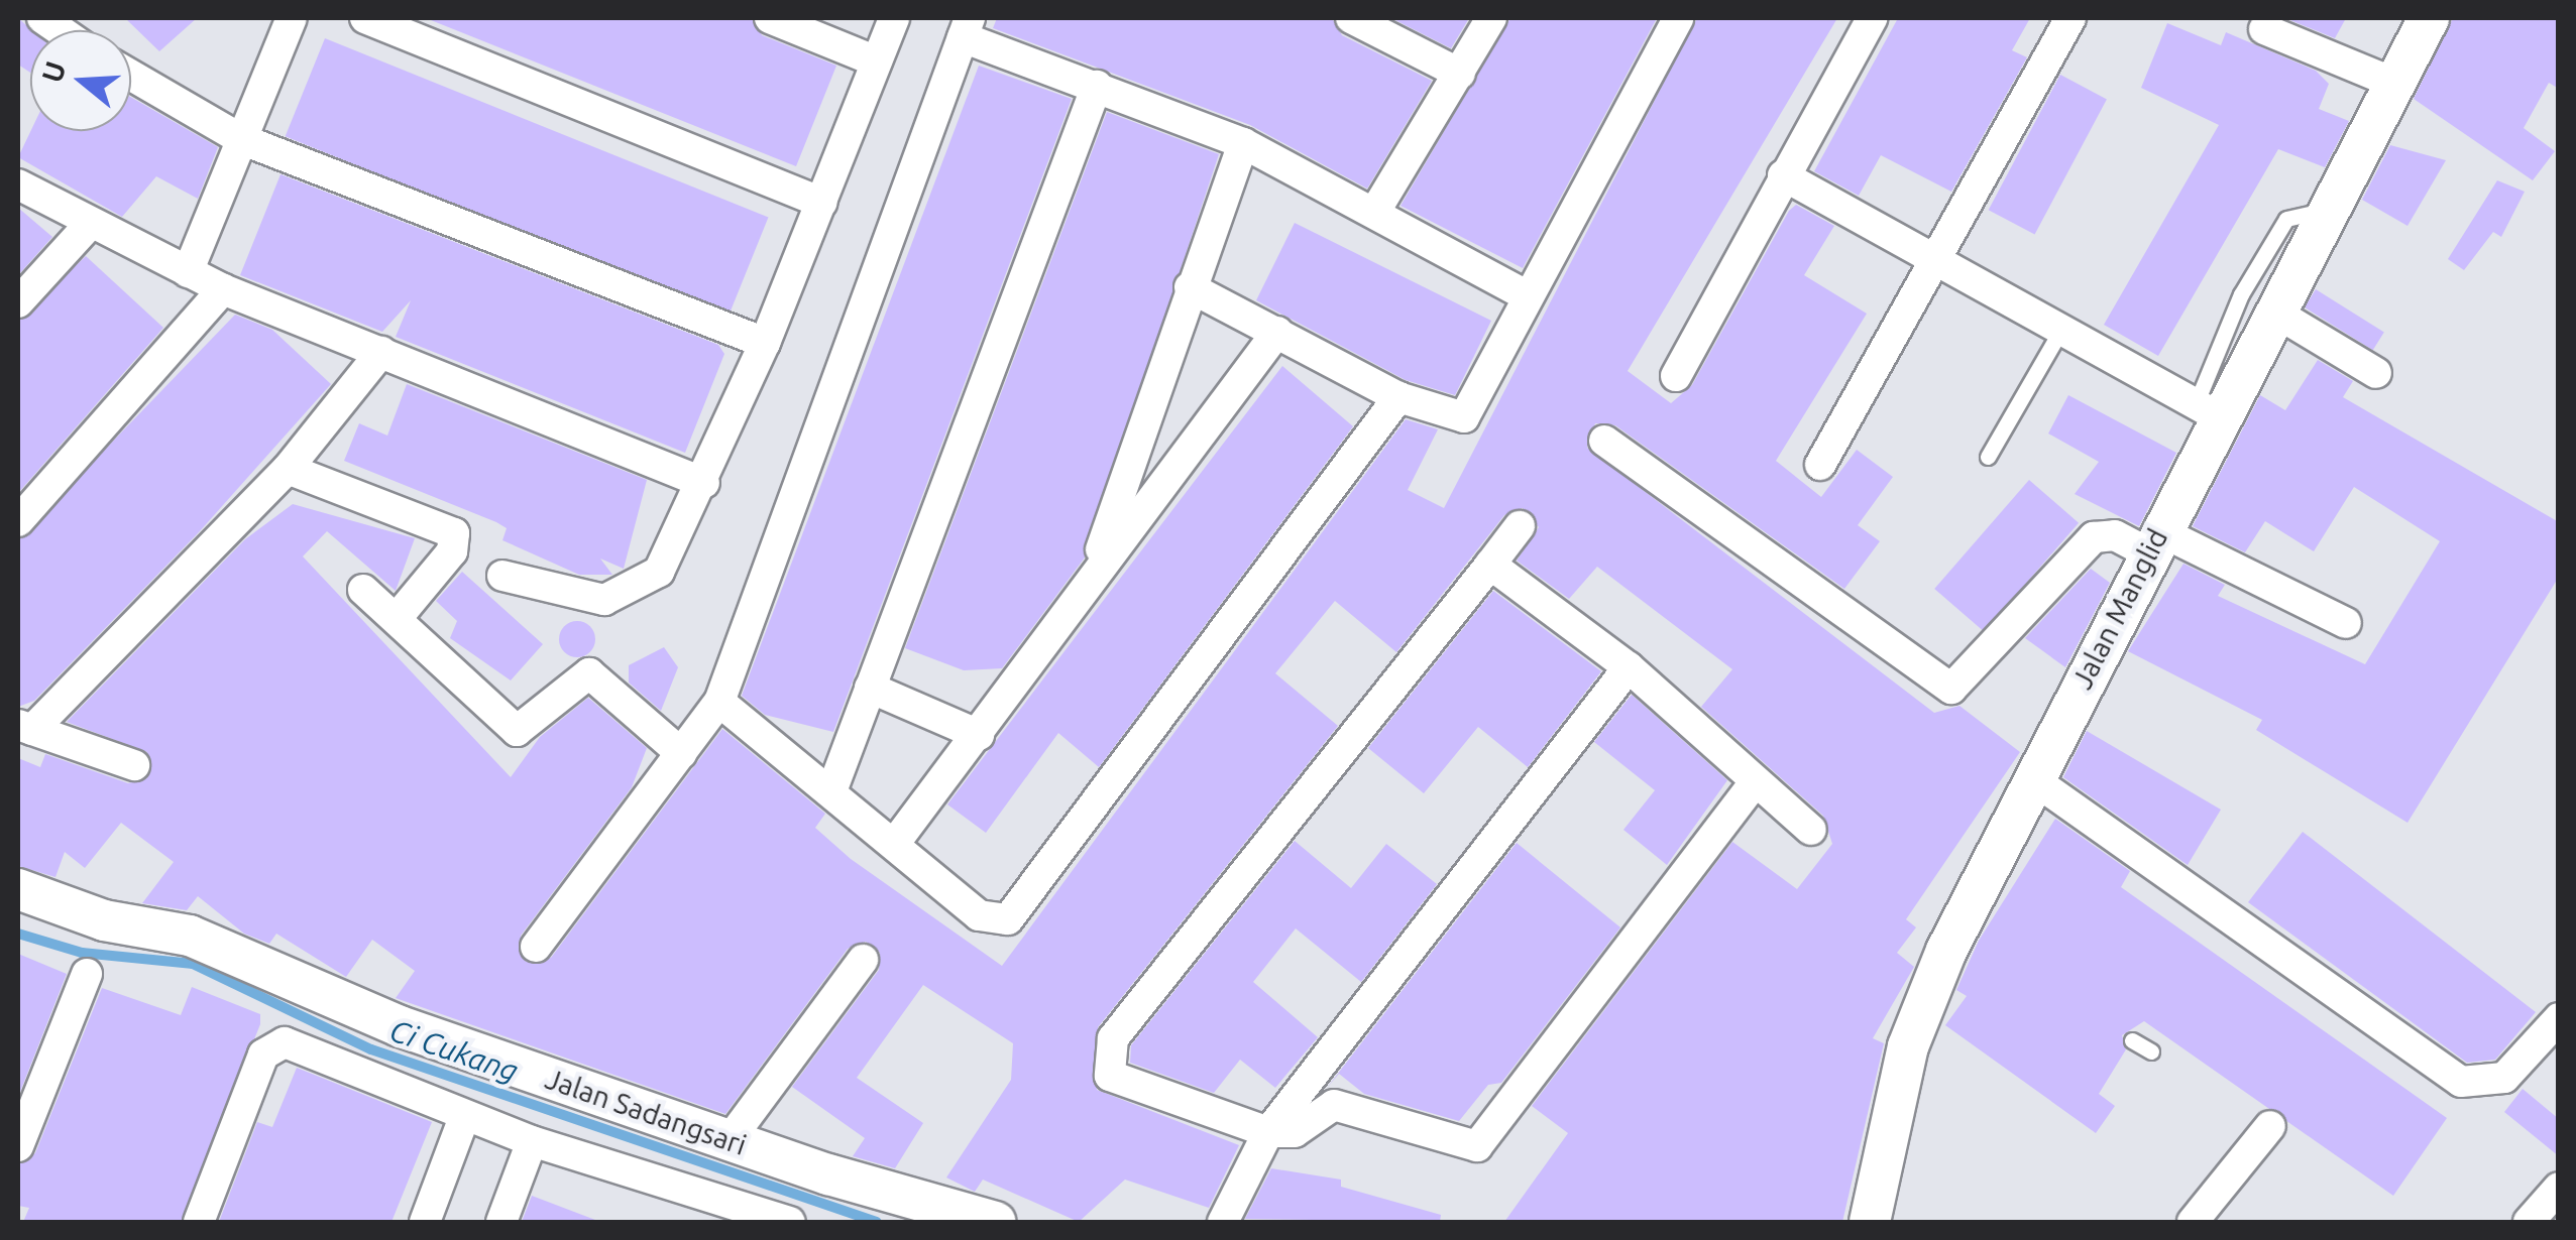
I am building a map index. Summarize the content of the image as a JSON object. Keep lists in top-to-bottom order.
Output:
{
  "streets": {
    "street": ["Jalan Manglid", "Jalan Sadangsari"]
  },
  "water": ["Ci Cukang"],
  "north": "left"
}
